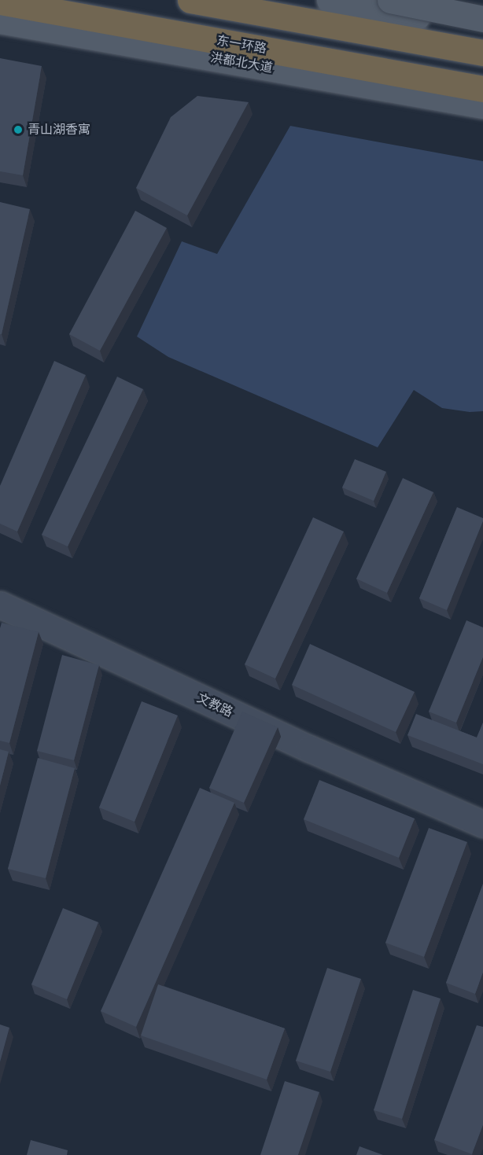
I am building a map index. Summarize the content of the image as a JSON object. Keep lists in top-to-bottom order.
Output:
{
  "streets": {
    "highway": ["东一环路"],
    "main road": ["洪都北大道"],
    "street": ["文教路"]
  },
  "places": ["青山湖香寓"]
}
